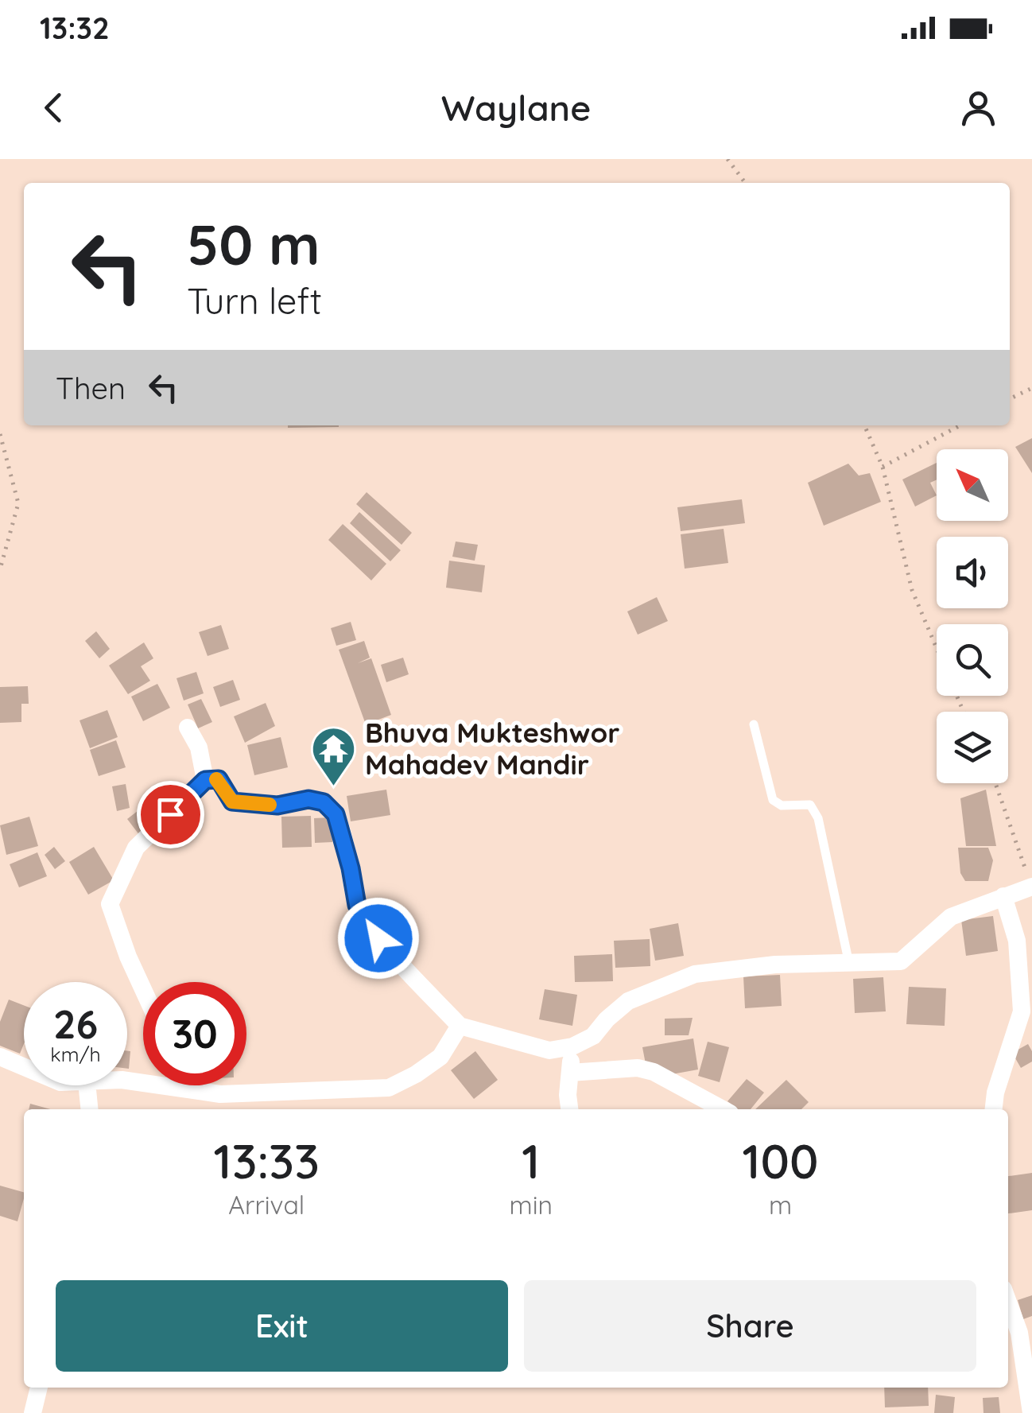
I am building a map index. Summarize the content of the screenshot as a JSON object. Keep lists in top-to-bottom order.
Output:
{
  "places": {
    "temple": ["Bhuva Mukteshwor Mahadev Mandir"]
  },
  "north": "top left",
  "page": {
    "status": "13:32",
    "header": "Waylane",
    "turn": ["50 m", "Turn left"],
    "then": "Then",
    "speed": "26 km/h",
    "limit": "30",
    "eta": [
      "13:33",
      "Arrival",
      "1",
      "min",
      "100",
      "m"
    ],
    "buttons": ["Exit", "Share"]
  }
}
